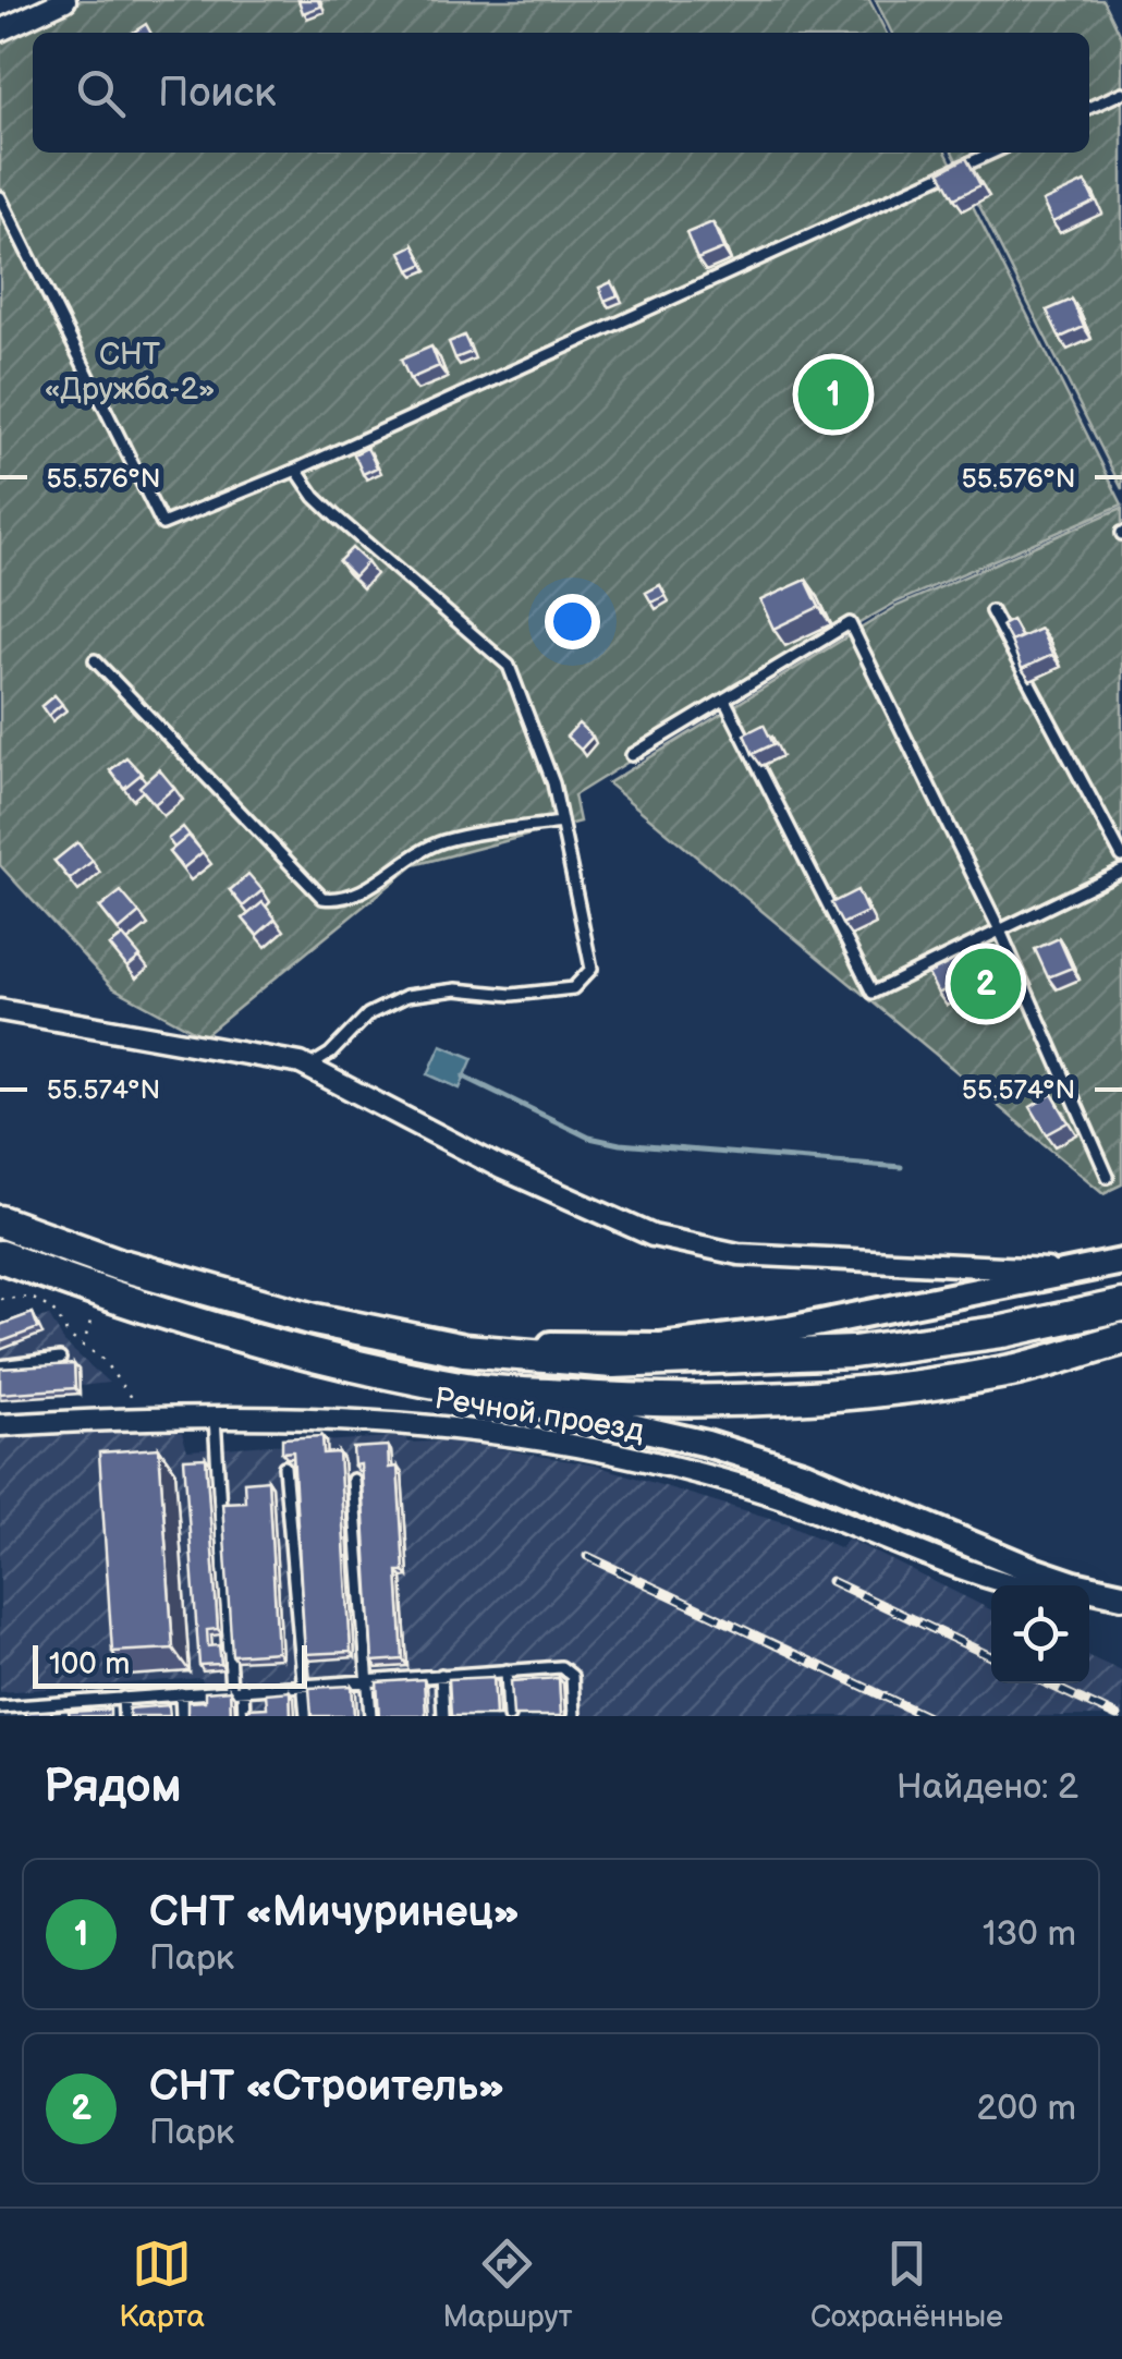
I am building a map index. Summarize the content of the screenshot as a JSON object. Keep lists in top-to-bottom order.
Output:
{
  "streets": {
    "street": ["Речной проезд"]
  },
  "parks": ["СНТ «Дружба-2»"],
  "scale_bar": "100 m",
  "page": {
    "search": "Поиск",
    "pins": ["1", "2"],
    "scale": "100 m",
    "heading": ["Рядом", "Найдено: 2"],
    "list": [
      {
        "mark": "1",
        "name": "СНТ «Мичуринец»",
        "note": "Парк",
        "value": "130 m"
      },
      {
        "mark": "2",
        "name": "СНТ «Строитель»",
        "note": "Парк",
        "value": "200 m"
      }
    ],
    "nav": ["Карта", "Маршрут", "Сохранённые"]
  },
  "coordinates": ["55.576°N", "55.574°N"]
}
